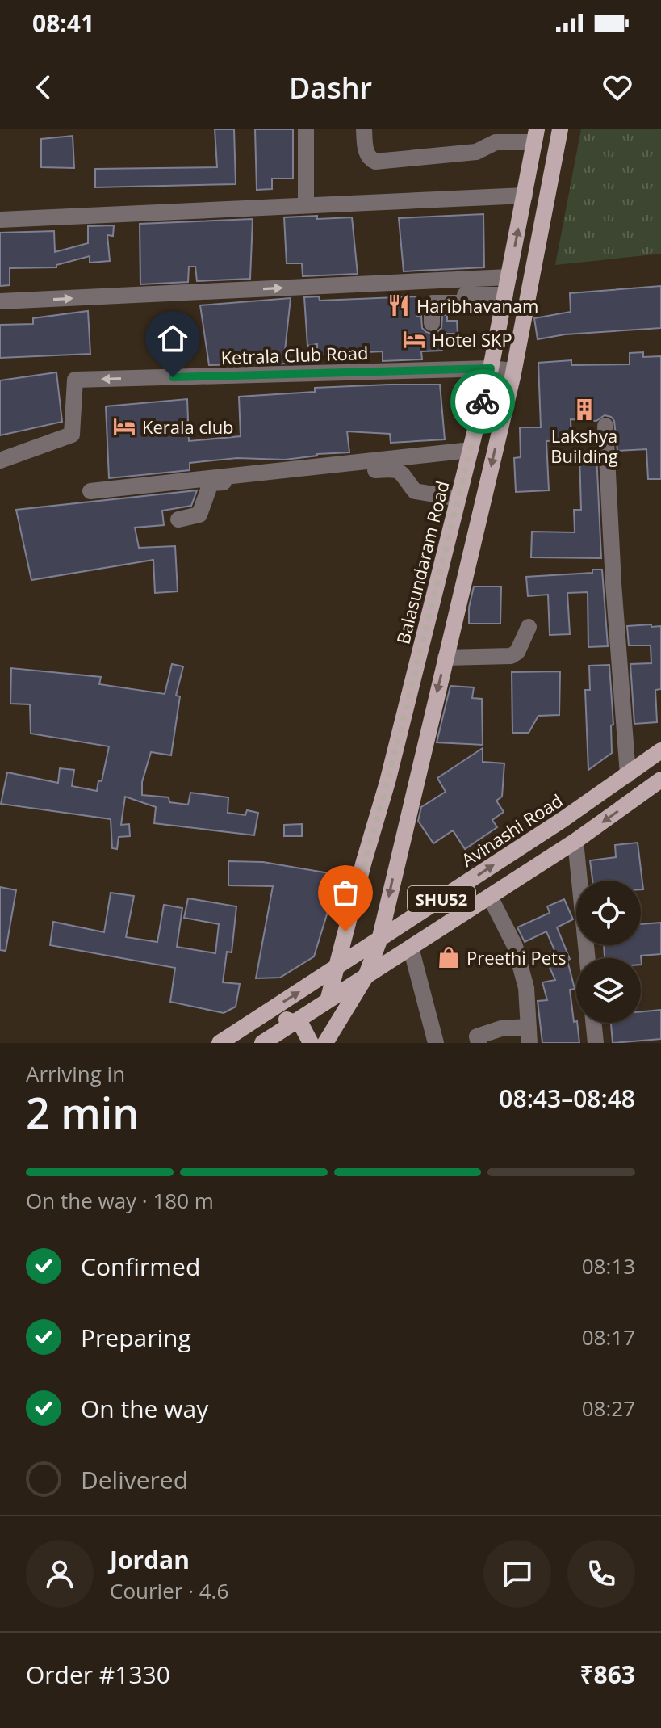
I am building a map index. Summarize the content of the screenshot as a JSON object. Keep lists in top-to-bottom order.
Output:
{
  "streets": {
    "main road": ["Balasundaram Road", "Avinashi Road", "SHU52"],
    "street": ["Ketrala Club Road"]
  },
  "crossings": [
    ["Ketrala Club Road", "Balasundaram Road"],
    ["Balasundaram Road", "Avinashi Road"],
    ["Balasundaram Road", "SHU52"]
  ],
  "places": {
    "restaurant": ["Haribhavanam"],
    "hotel": ["Hotel SKP", "Kerala club"],
    "building": ["Lakshya Building"],
    "shop": ["Preethi Pets"]
  },
  "page": {
    "status": "08:41",
    "header": "Dashr",
    "heading": ["2 min", "Arriving in", "08:43–08:48"],
    "panel": [
      "Jordan",
      "Courier · 4.6",
      "Order #1330",
      "₹863"
    ],
    "bar": "On the way · 180 m",
    "list": [
      ["Confirmed", "08:13"],
      ["Preparing", "08:17"],
      ["On the way", "08:27"],
      "Delivered"
    ]
  }
}
